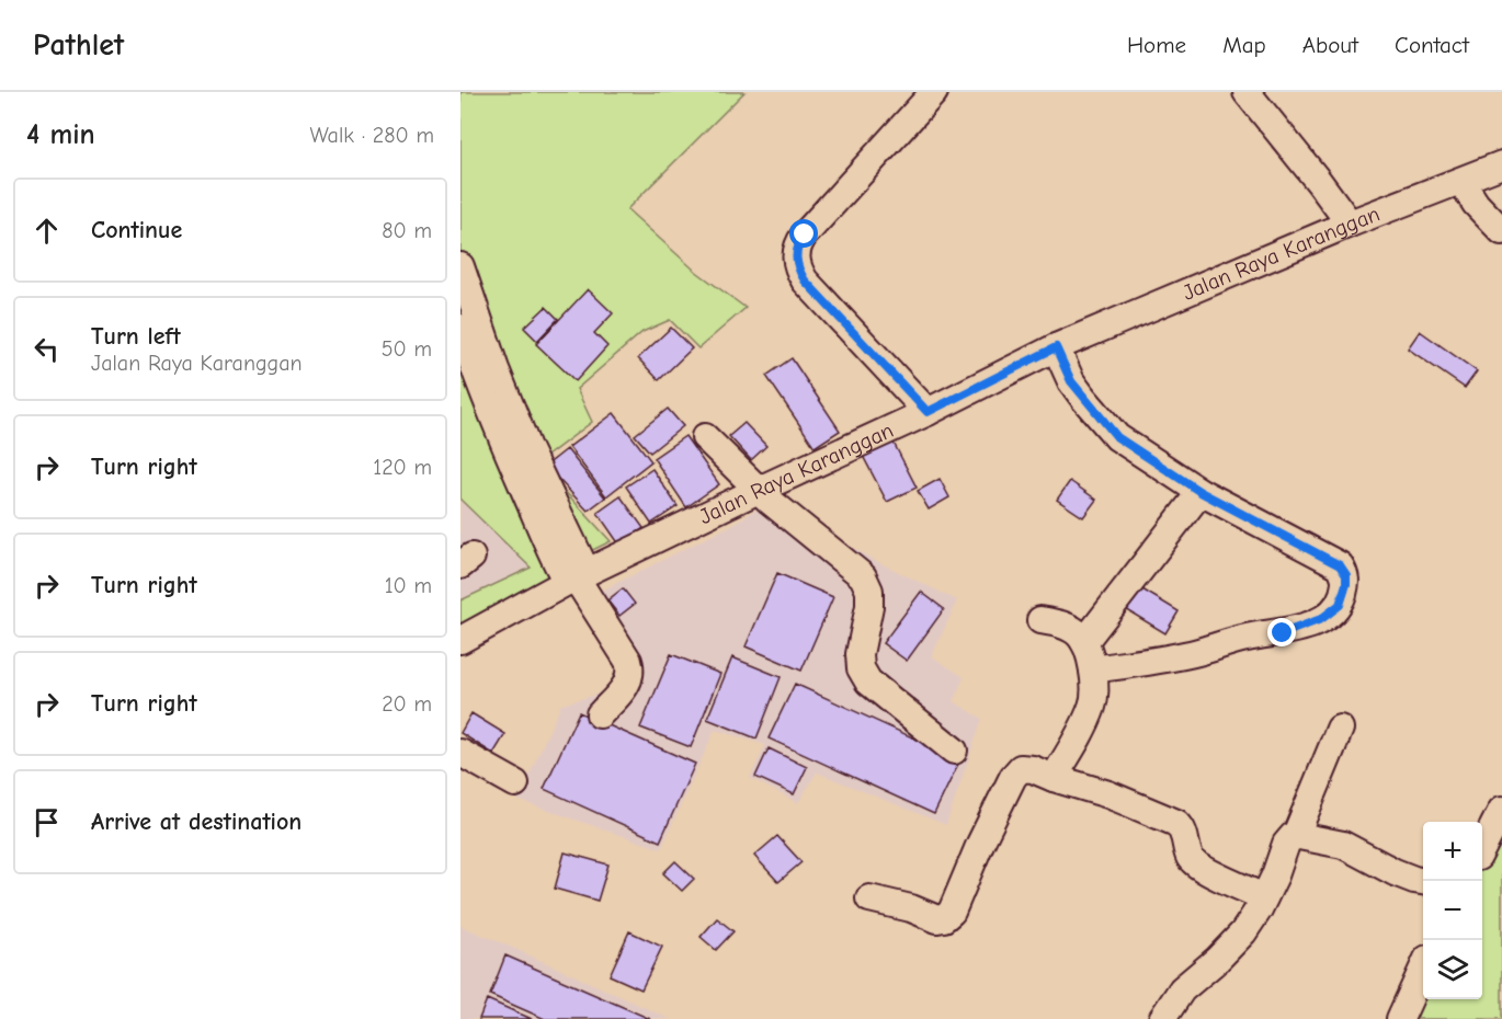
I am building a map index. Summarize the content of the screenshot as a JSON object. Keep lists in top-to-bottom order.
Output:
{
  "streets": {
    "street": ["Jalan Raya Karanggan"]
  },
  "page": {
    "header": "Pathlet",
    "nav": [
      "Home",
      "Map",
      "About",
      "Contact"
    ],
    "heading": ["4 min", "Walk · 280 m"],
    "list": [
      ["Continue", "80 m"],
      ["Turn left", "Jalan Raya Karanggan", "50 m"],
      ["Turn right", "120 m"],
      ["Turn right", "10 m"],
      ["Turn right", "20 m"],
      "Arrive at destination"
    ],
    "map_buttons": ["+", "−"]
  }
}
